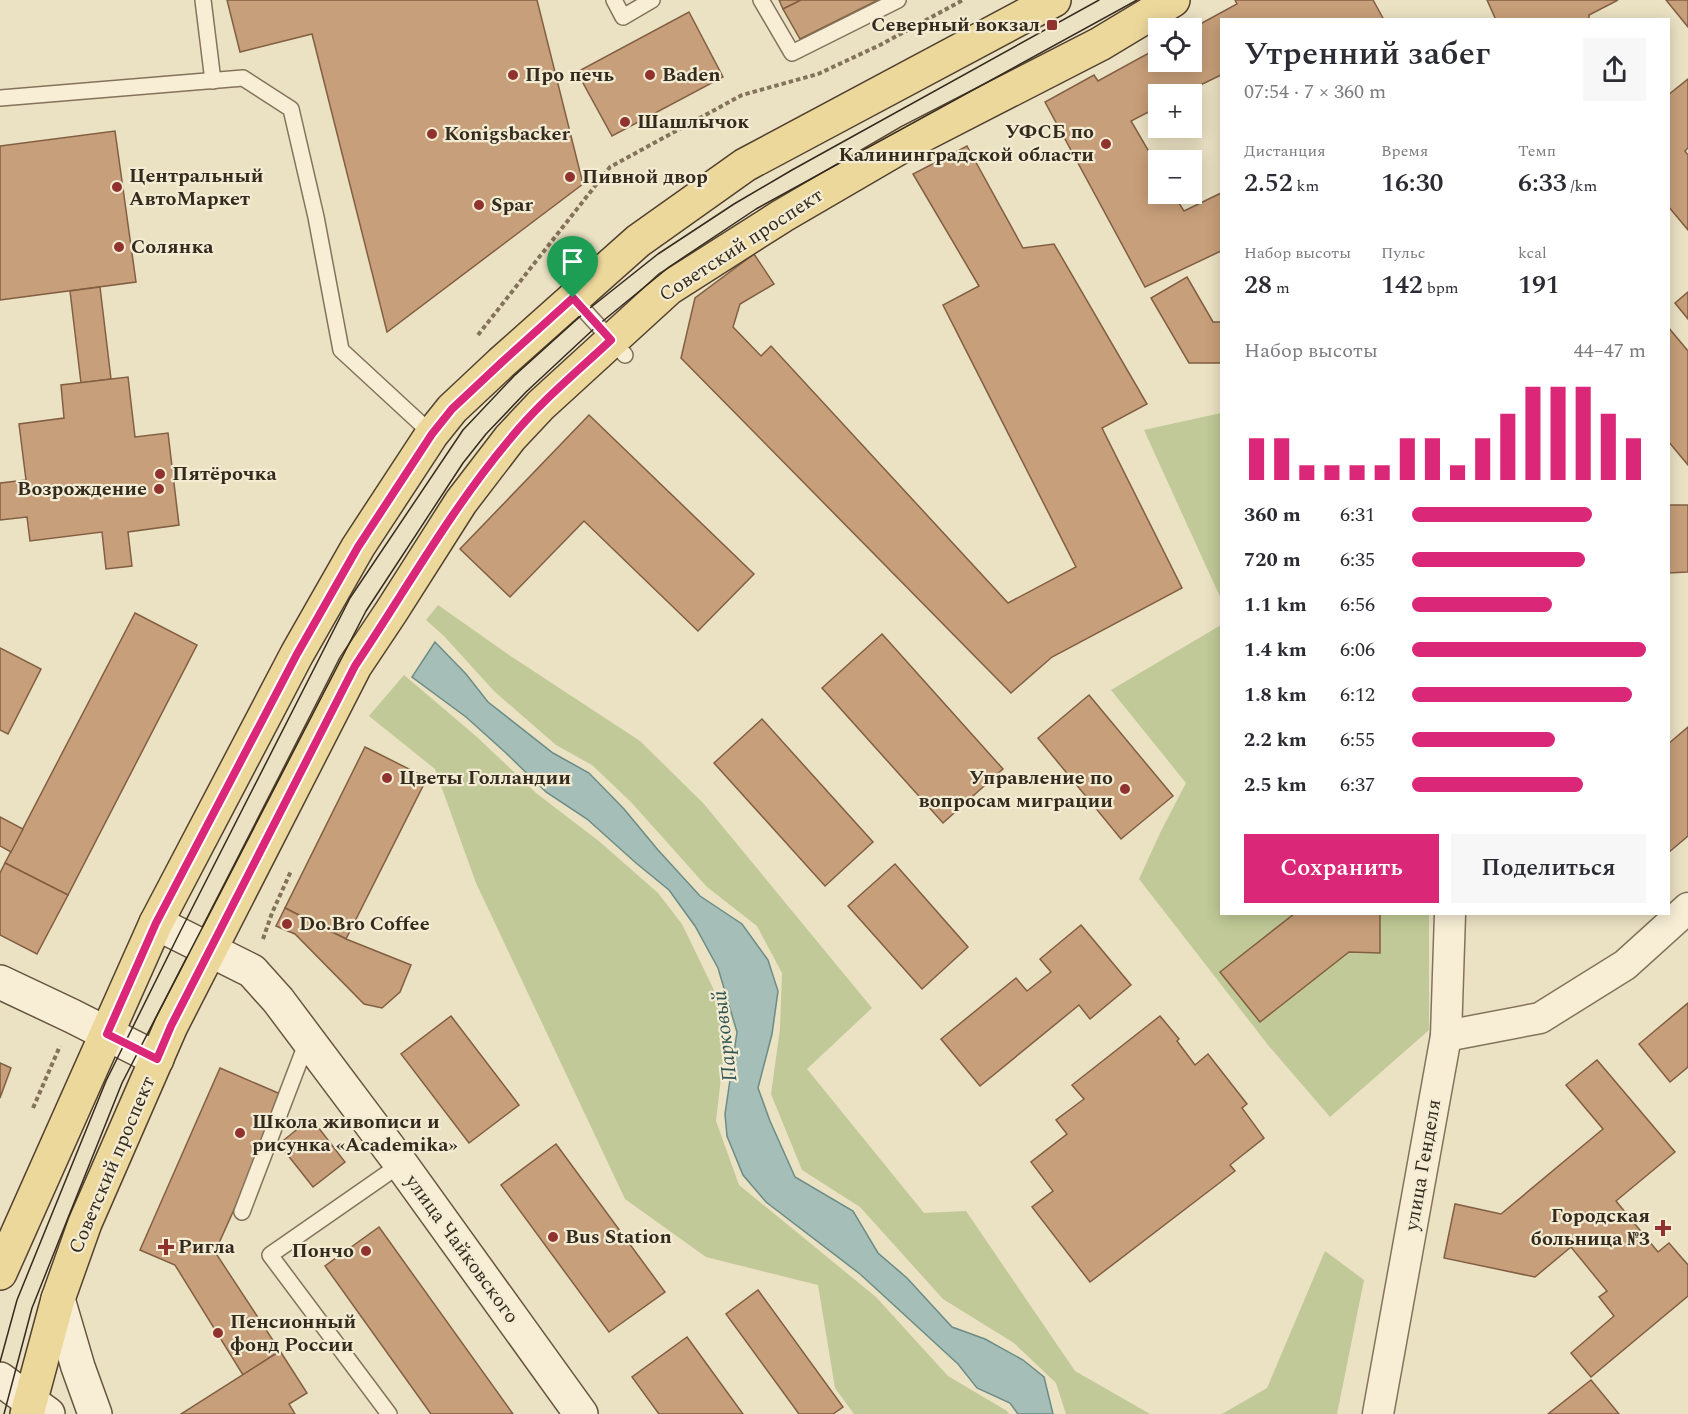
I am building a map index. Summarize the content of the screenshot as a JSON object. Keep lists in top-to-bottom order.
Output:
{
  "streets": {
    "main road": ["Советский проспект"],
    "street": ["улица Генделя", "улица Чайковского"]
  },
  "crossings": [
    ["Советский проспект", "улица Чайковского"]
  ],
  "water": ["Парковый"],
  "places": {
    "transit": ["Северный вокзал"],
    "other": [
      "Про печь",
      "Baden",
      "Шашлычок",
      "Konigsbacker",
      "УФСБ по Калининградской области",
      "Пивной двор",
      "Центральный АвтоМаркет",
      "Spar",
      "Солянка",
      "Пятёрочка",
      "Возрождение",
      "Цветы Голландии",
      "Управление по вопросам миграции",
      "Do.Bro Coffee",
      "Школа живописи и рисунка «Academika»",
      "Bus Station",
      "Пончо",
      "Пенсионный фонд России"
    ],
    "health": ["Городская больница №3", "Ригла"]
  },
  "page": {
    "map_buttons": ["+", "−"],
    "heading": ["Утренний забег", "07:54 · 7 × 360 m"],
    "stats": [
      ["Дистанция", "2.52 km"],
      ["Время", "16:30"],
      ["Темп", "6:33 /km"],
      ["Набор высоты", "28 m"],
      ["Пульс", "142 bpm"],
      ["kcal", "191"]
    ],
    "chart": ["Набор высоты", "44–47 m"],
    "list": [
      {
        "name": "360 m",
        "note": "6:31"
      },
      {
        "name": "720 m",
        "note": "6:35"
      },
      {
        "name": "1.1 km",
        "note": "6:56"
      },
      {
        "name": "1.4 km",
        "note": "6:06"
      },
      {
        "name": "1.8 km",
        "note": "6:12"
      },
      {
        "name": "2.2 km",
        "note": "6:55"
      },
      {
        "name": "2.5 km",
        "note": "6:37"
      }
    ],
    "buttons": ["Сохранить", "Поделиться"]
  }
}
